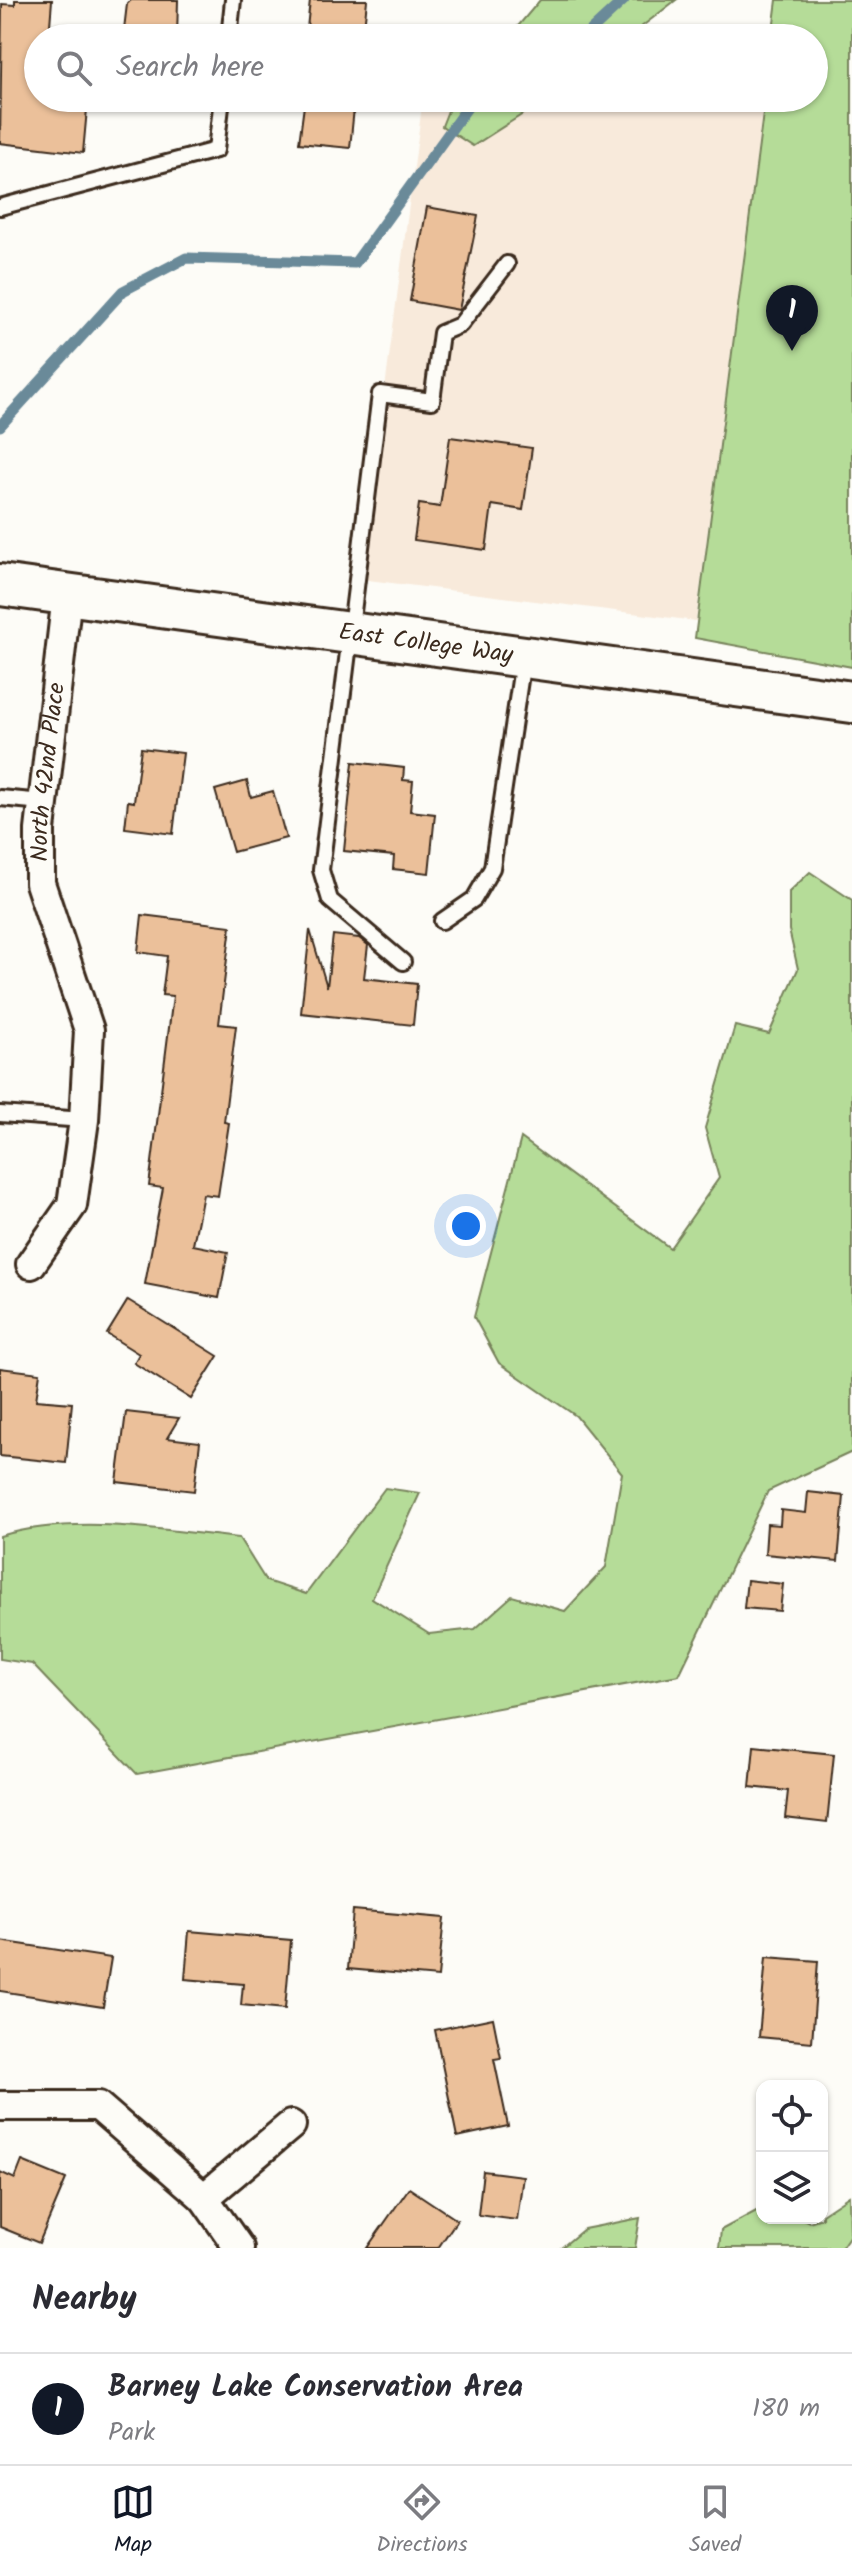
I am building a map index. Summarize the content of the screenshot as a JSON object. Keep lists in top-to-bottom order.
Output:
{
  "streets": {
    "main road": ["East College Way"],
    "street": ["North 42nd Place"]
  },
  "crossings": [
    ["East College Way", "North 42nd Place"]
  ],
  "page": {
    "search": "Search here",
    "pins": "1",
    "heading": "Nearby",
    "list": [
      {
        "mark": "1",
        "name": "Barney Lake Conservation Area",
        "note": "Park",
        "value": "180 m"
      }
    ],
    "nav": ["Map", "Directions", "Saved"]
  }
}
